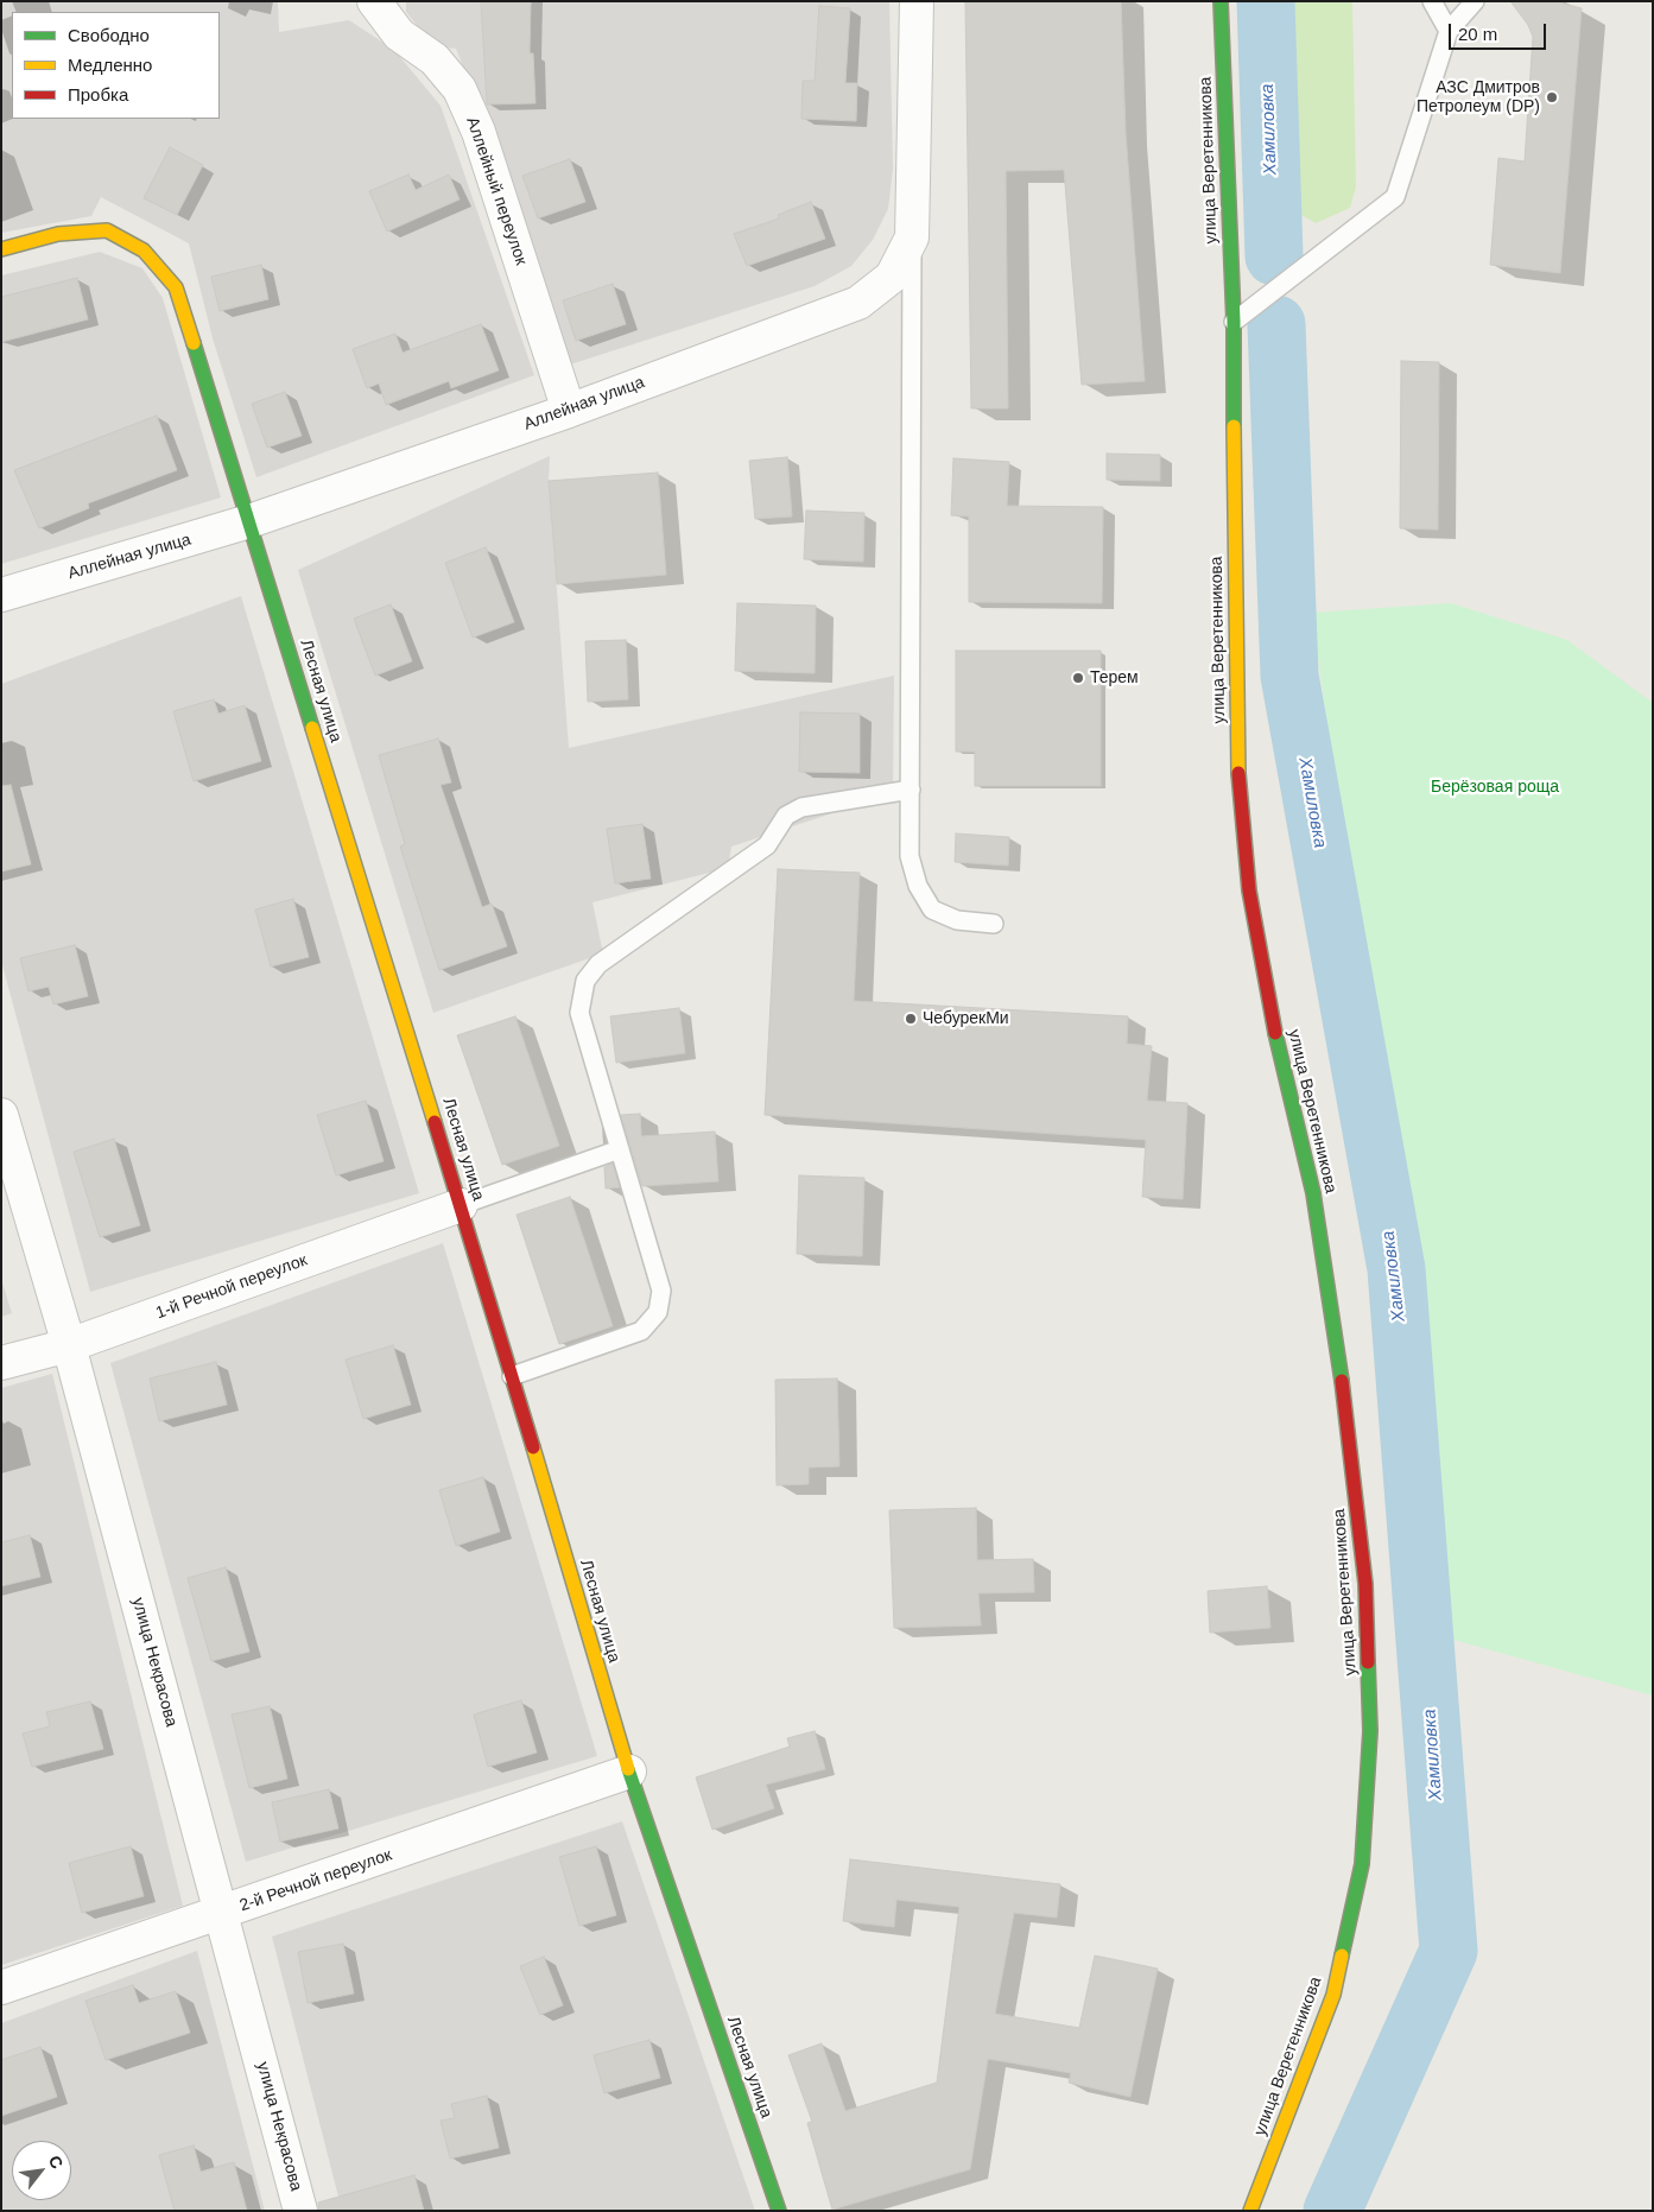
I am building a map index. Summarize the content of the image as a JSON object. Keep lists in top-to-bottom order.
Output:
{
  "streets": {
    "main road": ["улица Веретенникова", "Лесная улица"],
    "street": [
      "Аллейный переулок",
      "Аллейная улица",
      "1-й Речной переулок",
      "улица Некрасова",
      "2-й Речной переулок"
    ]
  },
  "crossings": [
    ["Аллейный переулок", "Аллейная улица"],
    ["Аллейная улица", "Лесная улица"],
    ["Лесная улица", "1-й Речной переулок"],
    ["Лесная улица", "2-й Речной переулок"],
    ["1-й Речной переулок", "улица Некрасова"],
    ["улица Некрасова", "2-й Речной переулок"]
  ],
  "water": ["Хамиловка"],
  "parks": ["Берёзовая роща"],
  "places": ["АЗС Дмитров Петролеум (DP)", "Терем", "ЧебурекМи"],
  "legend": ["Свободно", "Медленно", "Пробка"],
  "scale_bar": "20 m",
  "north": "top right"
}
